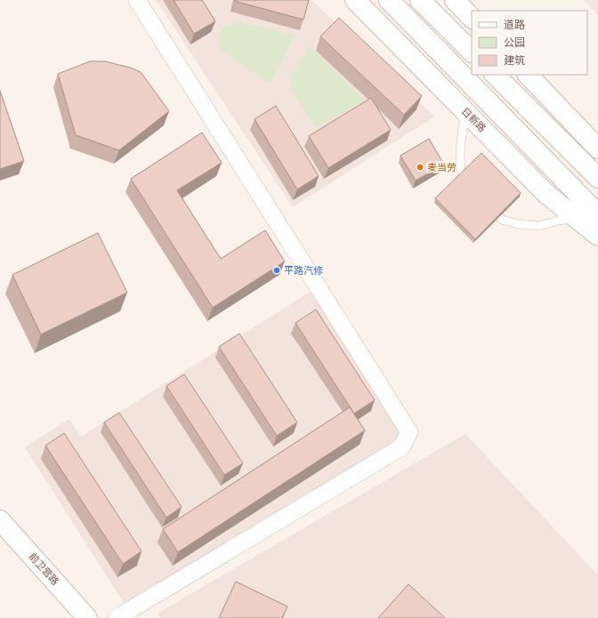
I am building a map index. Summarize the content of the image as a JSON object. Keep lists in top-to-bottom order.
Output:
{
  "streets": {
    "main road": ["日新路", "前卫营路"]
  },
  "places": ["麦当劳", "平路汽修"],
  "legend": ["道路", "公园", "建筑"]
}
